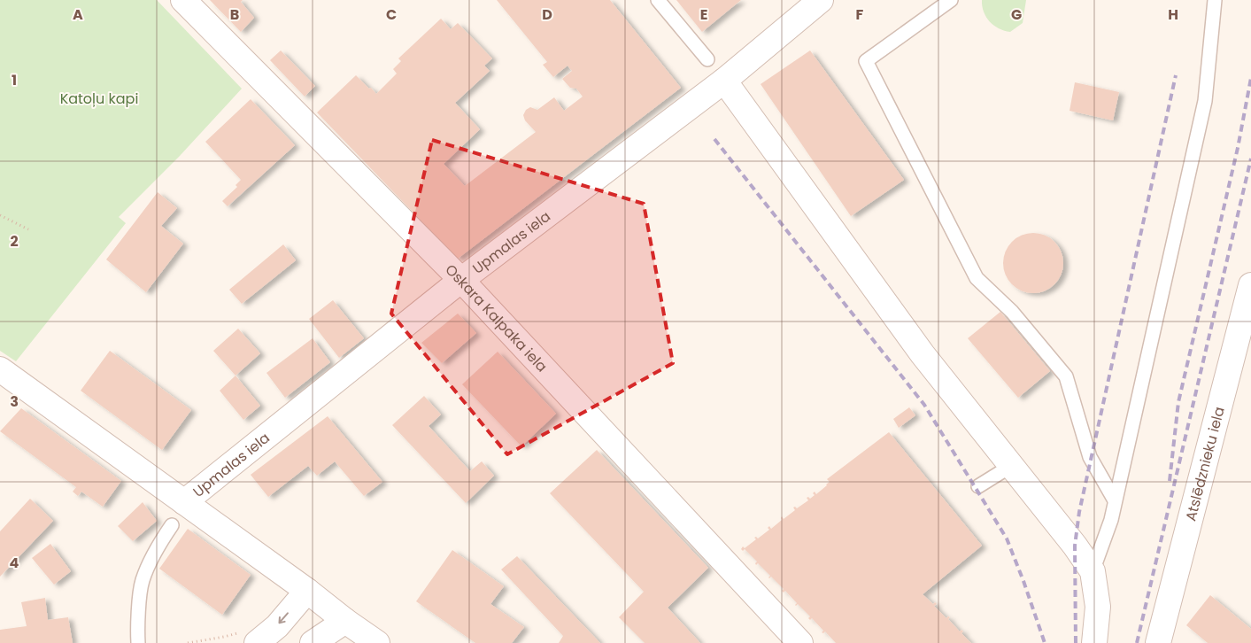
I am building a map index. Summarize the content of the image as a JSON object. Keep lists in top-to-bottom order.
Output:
{
  "streets": {
    "street": ["Upmalas iela", "Oskara Kalpaka iela", "Atslēdznieku iela"]
  },
  "crossings": [
    ["Upmalas iela", "Oskara Kalpaka iela"]
  ],
  "parks": ["Katoļu kapi"],
  "grid": {
    "columns": [
      "A",
      "B",
      "C",
      "D",
      "E",
      "F",
      "G",
      "H"
    ],
    "rows": [
      "1",
      "2",
      "3",
      "4"
    ]
  }
}
